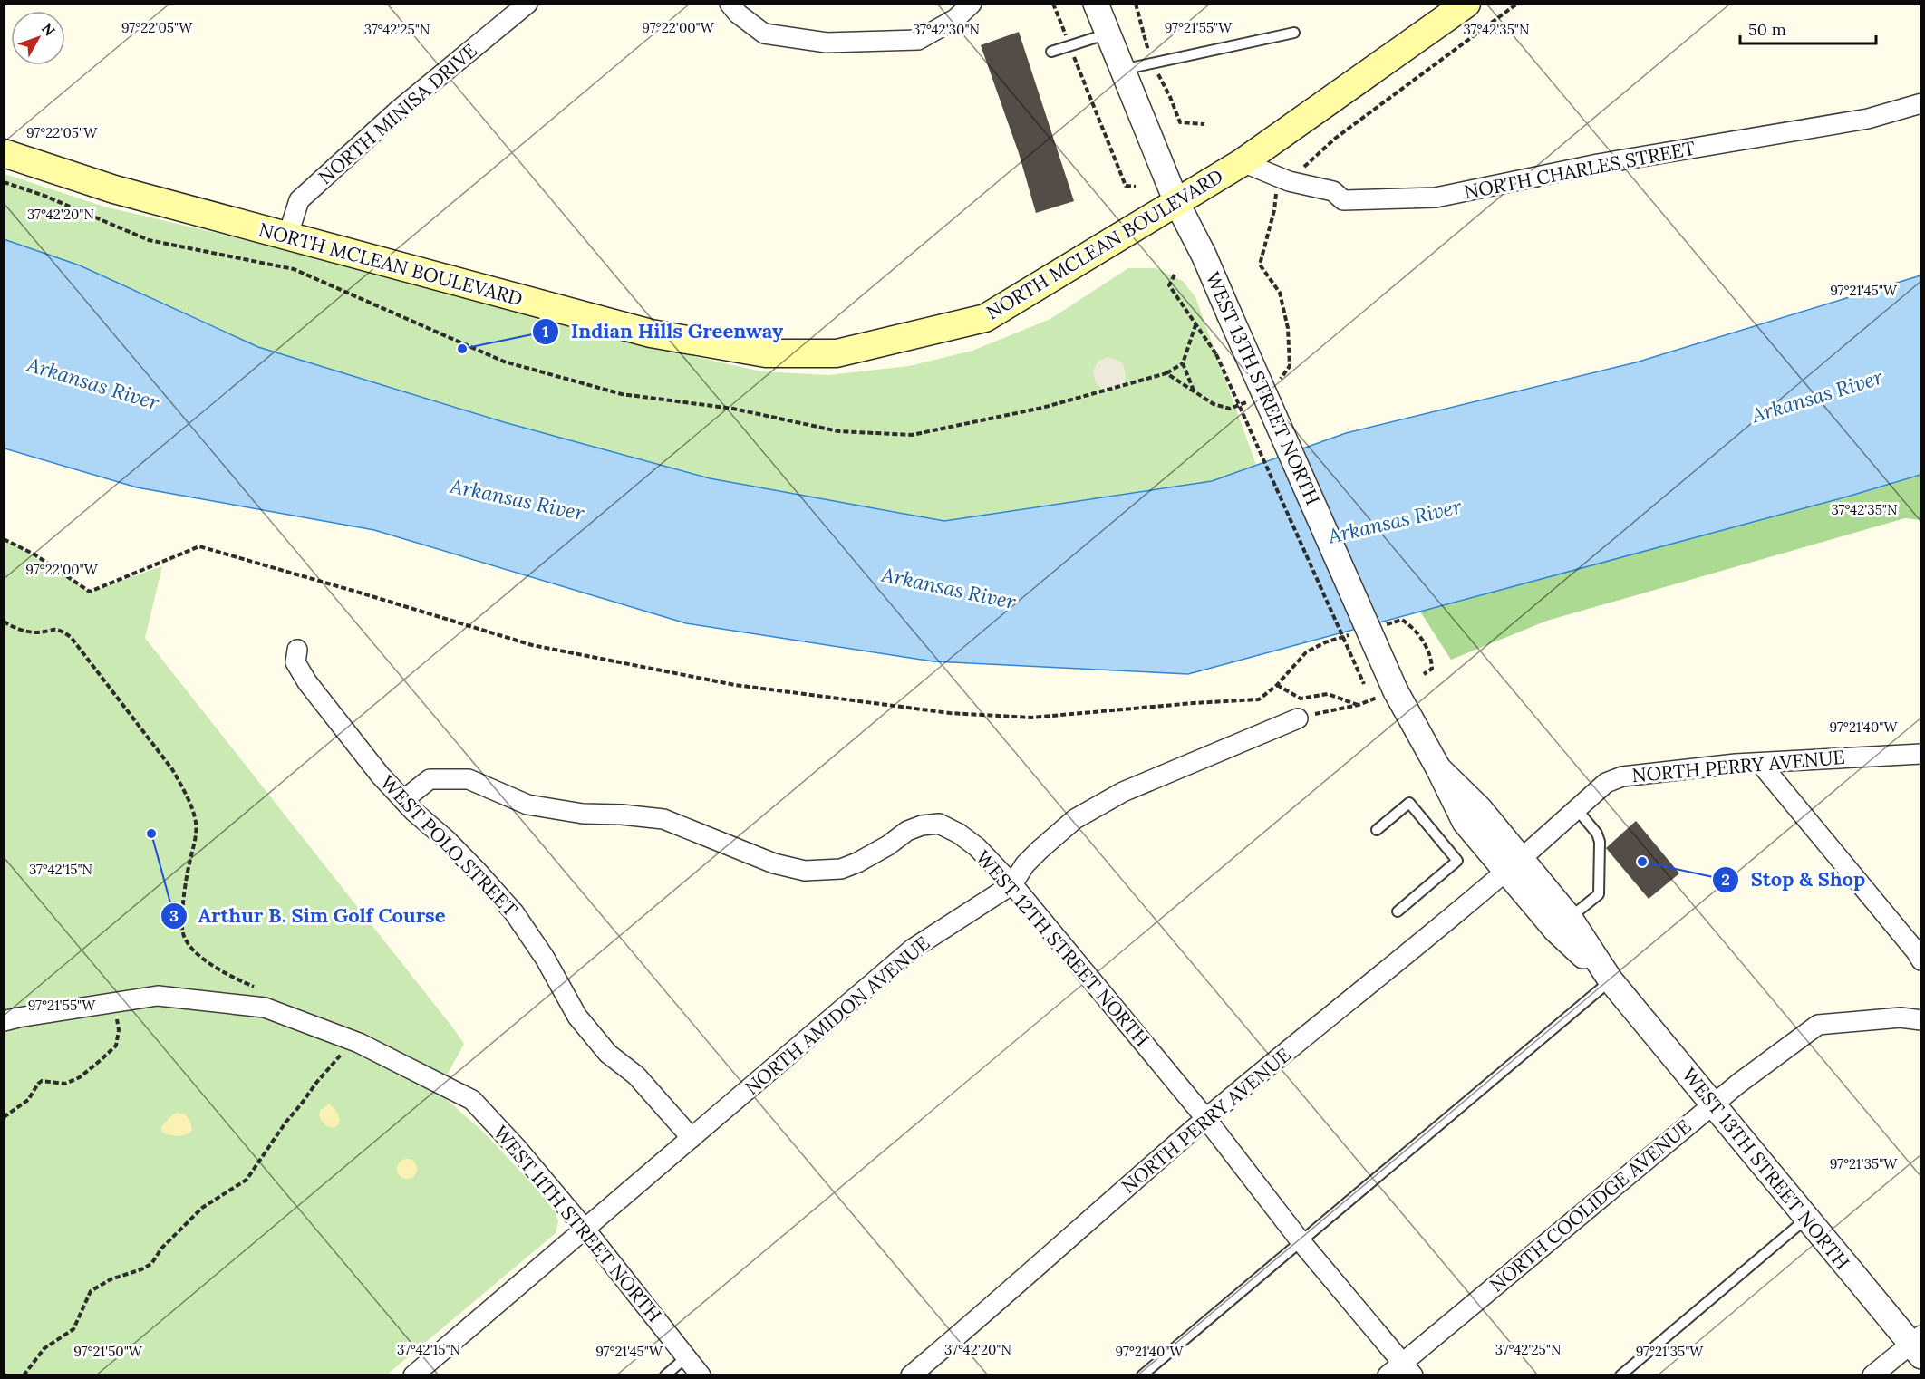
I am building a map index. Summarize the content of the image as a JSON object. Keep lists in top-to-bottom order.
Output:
{
  "streets": {
    "main road": ["NORTH MCLEAN BOULEVARD"],
    "street": [
      "NORTH MINISA DRIVE",
      "NORTH CHARLES STREET",
      "WEST 13TH STREET NORTH",
      "NORTH PERRY AVENUE",
      "WEST POLO STREET",
      "WEST 12TH STREET NORTH",
      "NORTH AMIDON AVENUE",
      "NORTH COOLIDGE AVENUE",
      "WEST 11TH STREET NORTH"
    ]
  },
  "crossings": [
    ["NORTH MINISA DRIVE", "NORTH MCLEAN BOULEVARD"],
    ["NORTH CHARLES STREET", "NORTH MCLEAN BOULEVARD"],
    ["NORTH MCLEAN BOULEVARD", "WEST 13TH STREET NORTH"],
    ["WEST 13TH STREET NORTH", "NORTH PERRY AVENUE"],
    ["WEST 13TH STREET NORTH", "NORTH COOLIDGE AVENUE"],
    ["NORTH PERRY AVENUE", "WEST 12TH STREET NORTH"],
    ["WEST POLO STREET", "WEST 12TH STREET NORTH"],
    ["WEST POLO STREET", "NORTH AMIDON AVENUE"],
    ["WEST 12TH STREET NORTH", "NORTH AMIDON AVENUE"],
    ["WEST 12TH STREET NORTH", "NORTH COOLIDGE AVENUE"],
    ["NORTH AMIDON AVENUE", "WEST 11TH STREET NORTH"]
  ],
  "water": ["Arkansas River"],
  "places": ["Indian Hills Greenway", "Arthur B. Sim Golf Course", "Stop & Shop"],
  "scale_bar": "50 m",
  "north": "top right",
  "coordinates": [
    "97°22'05\"W",
    "97°22'00\"W",
    "97°21'55\"W",
    "37°42'25\"N",
    "37°42'30\"N",
    "37°42'35\"N",
    "37°42'20\"N",
    "97°21'45\"W",
    "97°21'40\"W",
    "37°42'15\"N",
    "97°21'35\"W",
    "97°21'50\"W"
  ]
}
